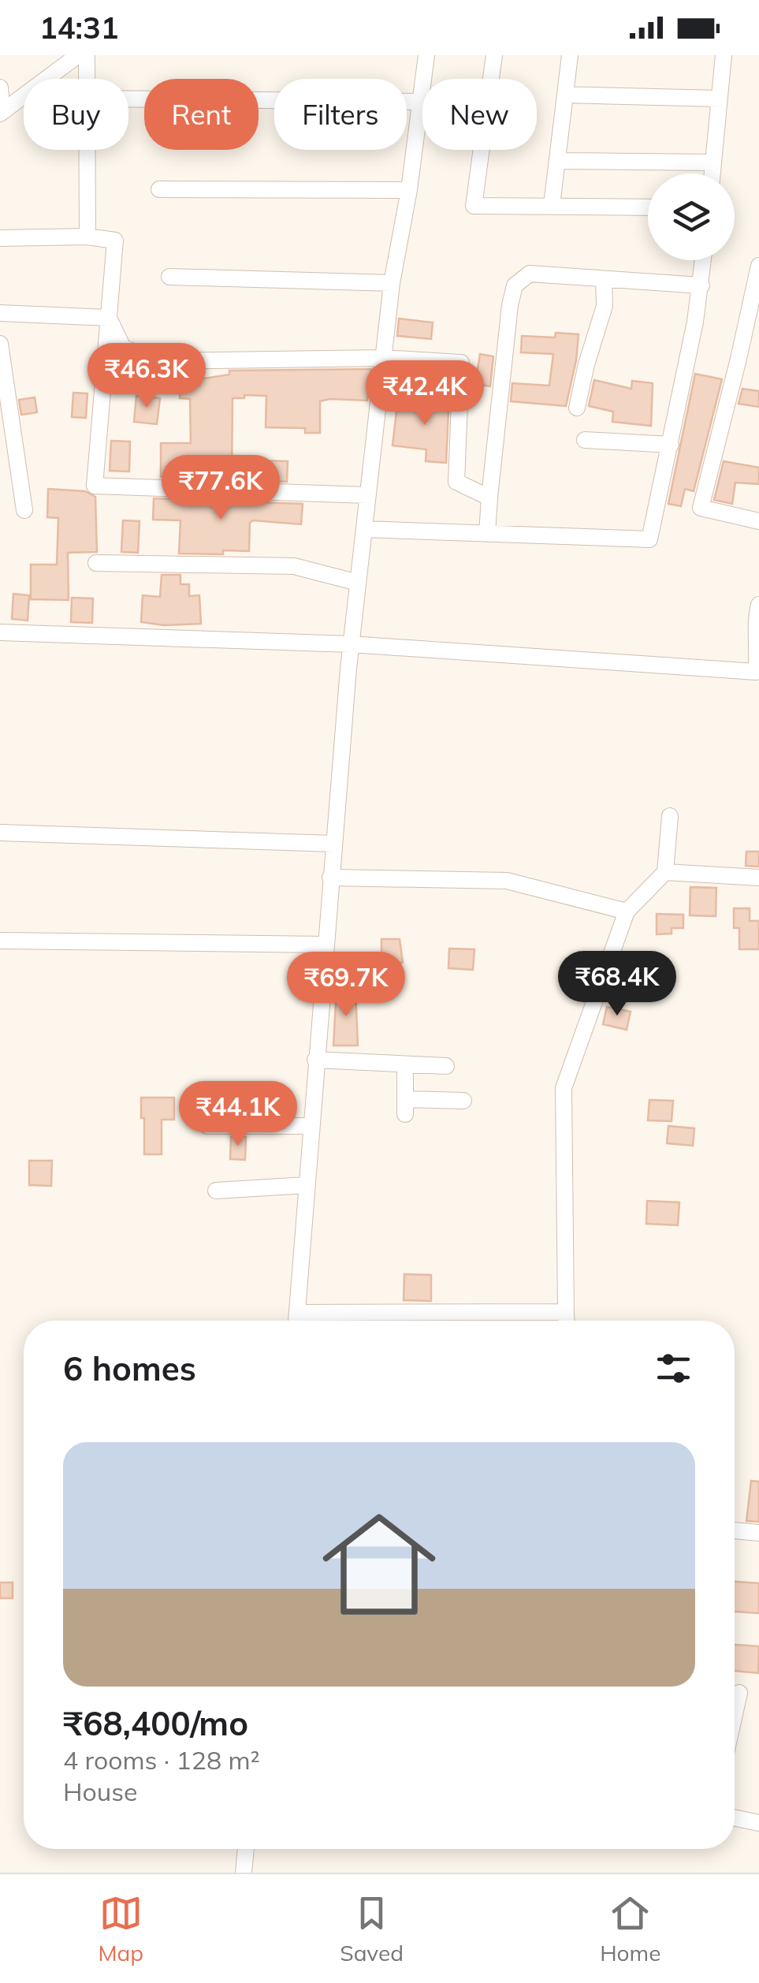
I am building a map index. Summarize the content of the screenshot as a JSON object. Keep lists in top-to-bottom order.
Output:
{
  "page": {
    "status": "14:31",
    "chip": [
      "Buy",
      "Rent",
      "Filters",
      "New"
    ],
    "price": [
      "₹46.3K",
      "₹42.4K",
      "₹77.6K",
      "₹68.4K",
      "₹69.7K",
      "₹44.1K"
    ],
    "heading": "6 homes",
    "list": [
      {
        "name": "₹68,400/mo",
        "note": "4 rooms · 128 m² · House"
      }
    ],
    "tabs": ["Map", "Saved", "Home"]
  }
}
